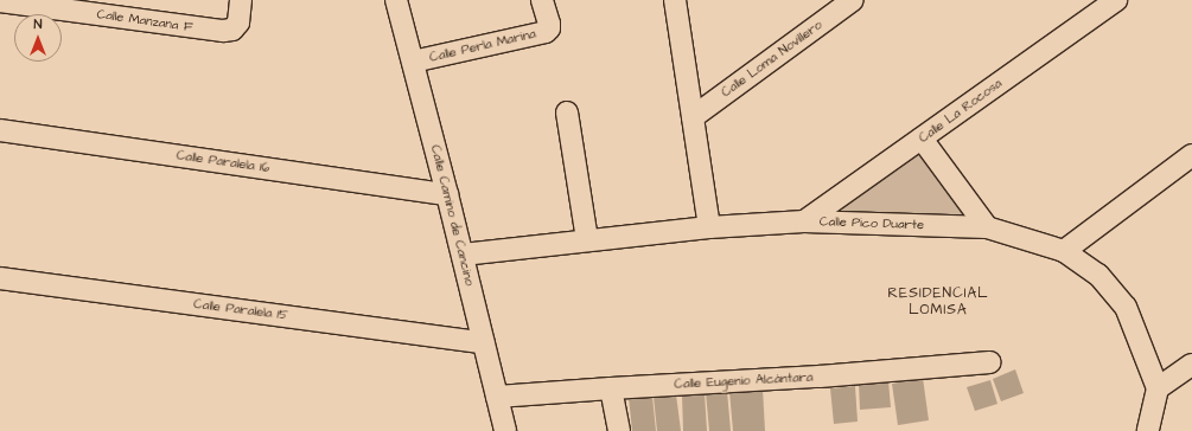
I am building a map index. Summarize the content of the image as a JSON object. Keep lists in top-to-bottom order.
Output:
{
  "streets": {
    "street": [
      "Calle Manzana F",
      "Calle Perla Marina",
      "Calle Loma Novillero",
      "Calle La Rocosa",
      "Calle Paralela 16",
      "Calle Camino de Cancino",
      "Calle Pico Duarte",
      "Calle Paralela 15",
      "Calle Eugenio Alcántara"
    ]
  },
  "crossings": [
    ["Calle Perla Marina", "Calle Camino de Cancino"],
    ["Calle La Rocosa", "Calle Pico Duarte"],
    ["Calle Paralela 16", "Calle Camino de Cancino"],
    ["Calle Camino de Cancino", "Calle Pico Duarte"],
    ["Calle Camino de Cancino", "Calle Paralela 15"],
    ["Calle Camino de Cancino", "Calle Eugenio Alcántara"]
  ],
  "districts": ["RESIDENCIAL LOMISA"],
  "north": "top"
}
